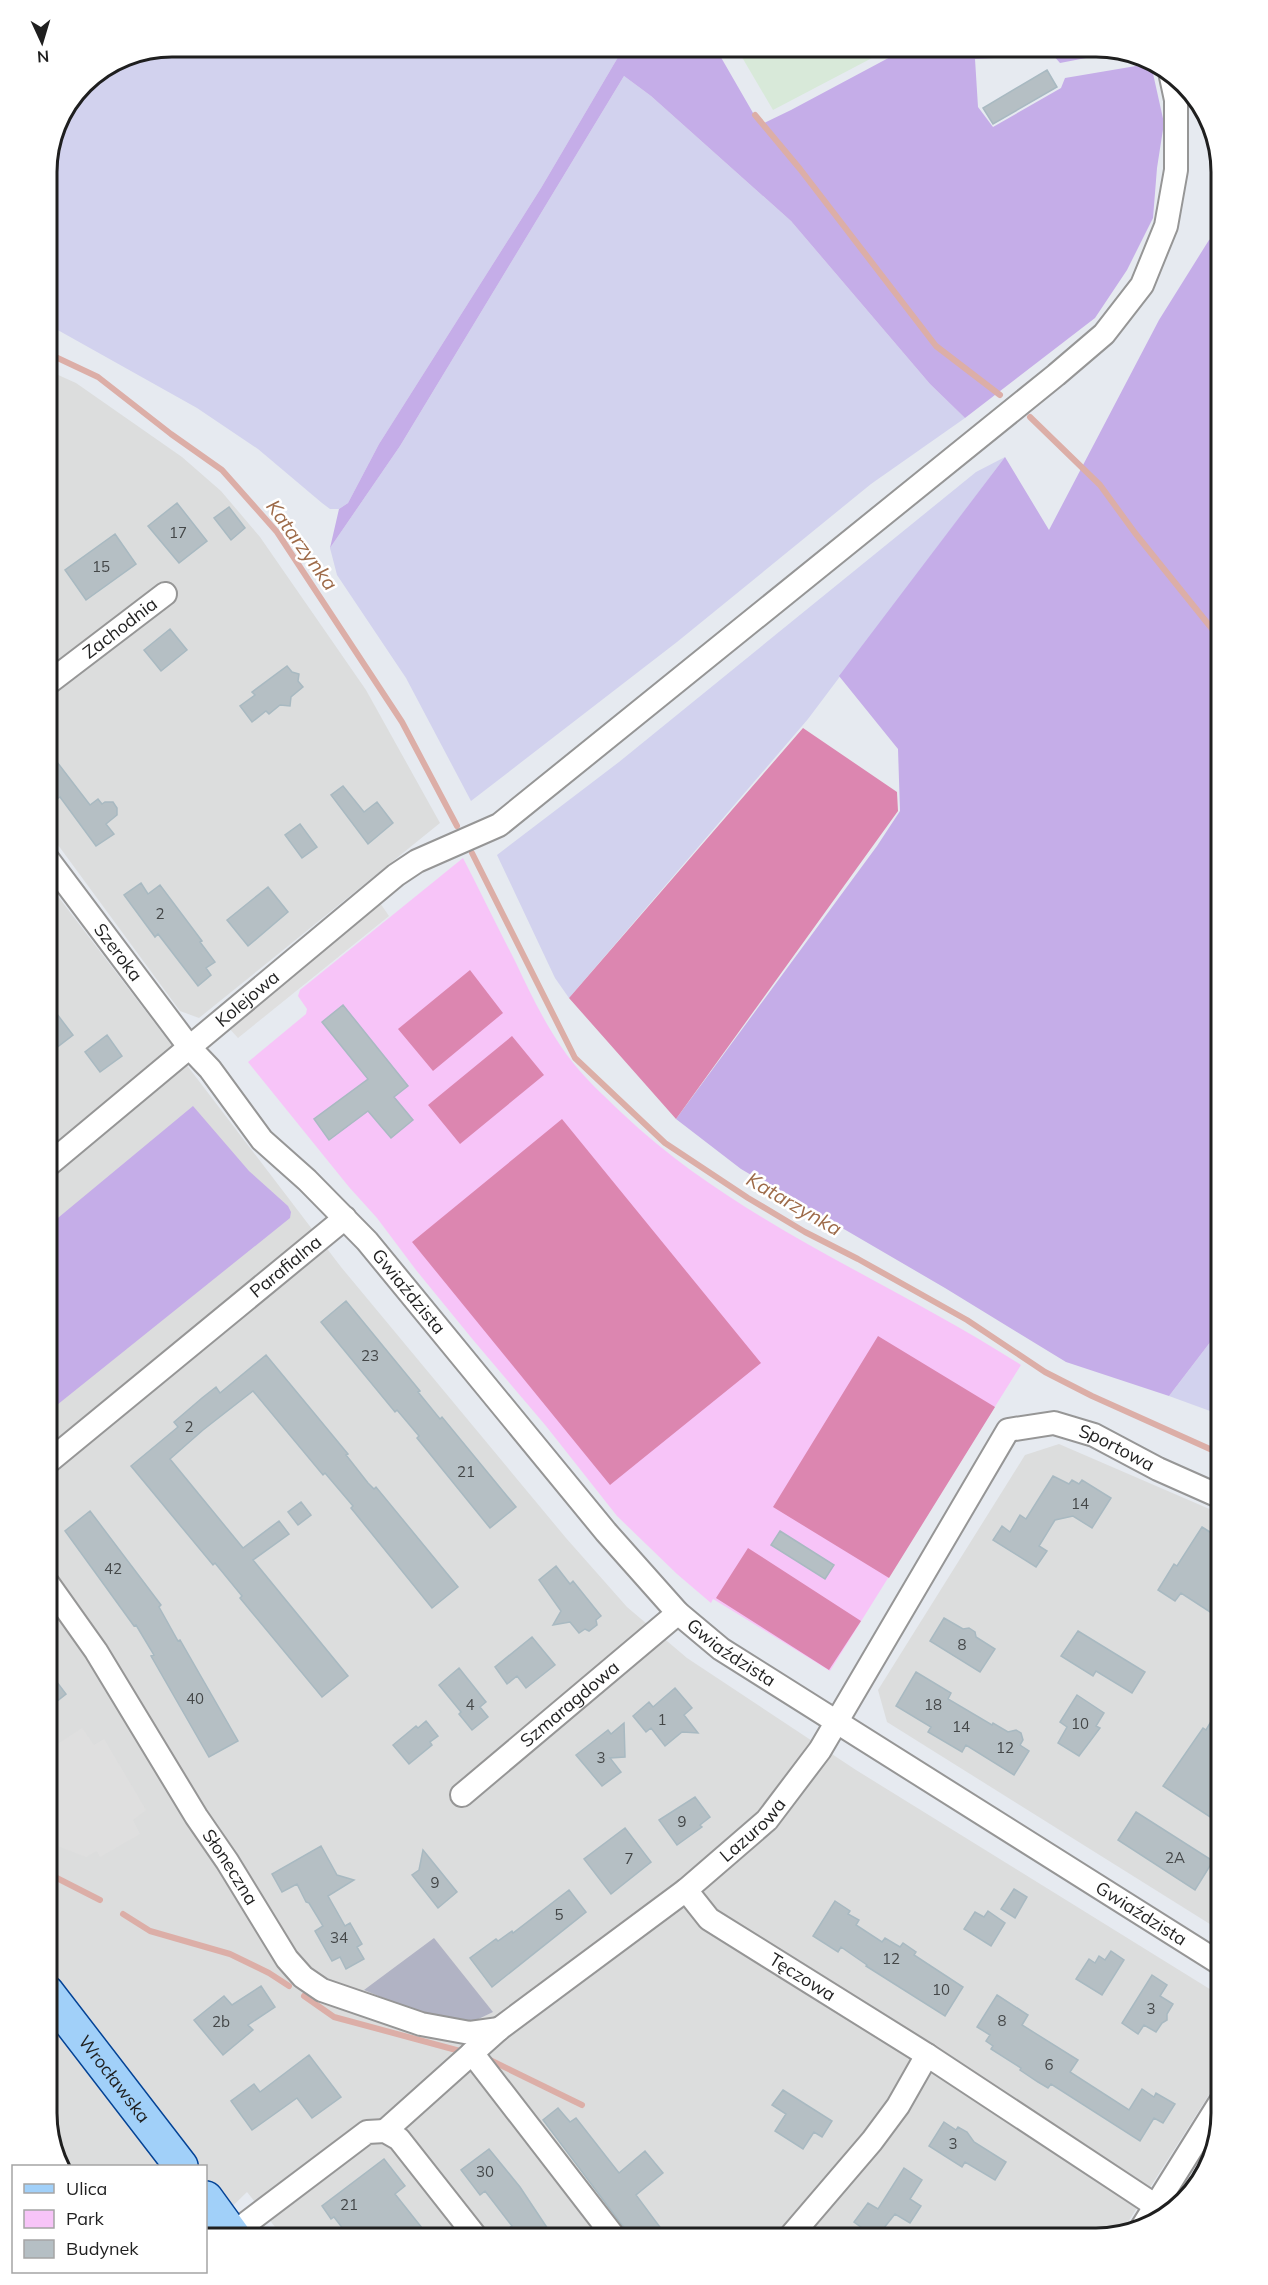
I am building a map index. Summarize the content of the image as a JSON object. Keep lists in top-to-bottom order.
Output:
{
  "streets": {
    "main road": ["Wrocławska"],
    "street": [
      "Zachodnia",
      "Szeroka",
      "Kolejowa",
      "Parafialna",
      "Gwiaździsta",
      "Sportowa",
      "Szmaragdowa",
      "Lazurowa",
      "Słoneczna",
      "Tęczowa"
    ]
  },
  "crossings": [
    ["Szeroka", "Kolejowa"],
    ["Parafialna", "Gwiaździsta"],
    ["Gwiaździsta", "Szmaragdowa"],
    ["Gwiaździsta", "Lazurowa"],
    ["Sportowa", "Lazurowa"],
    ["Lazurowa", "Słoneczna"],
    ["Lazurowa", "Tęczowa"]
  ],
  "water": ["Katarzynka"],
  "house_numbers": [
    "17",
    "15",
    "2",
    "23",
    "2",
    "21",
    "14",
    "42",
    "8",
    "40",
    "4",
    "18",
    "1",
    "10",
    "14",
    "12",
    "3",
    "9",
    "2A",
    "7",
    "9",
    "5",
    "34",
    "12",
    "10",
    "3",
    "8",
    "2b",
    "6",
    "3",
    "30",
    "21"
  ],
  "legend": ["Ulica", "Park", "Budynek"],
  "north": "bottom"
}
